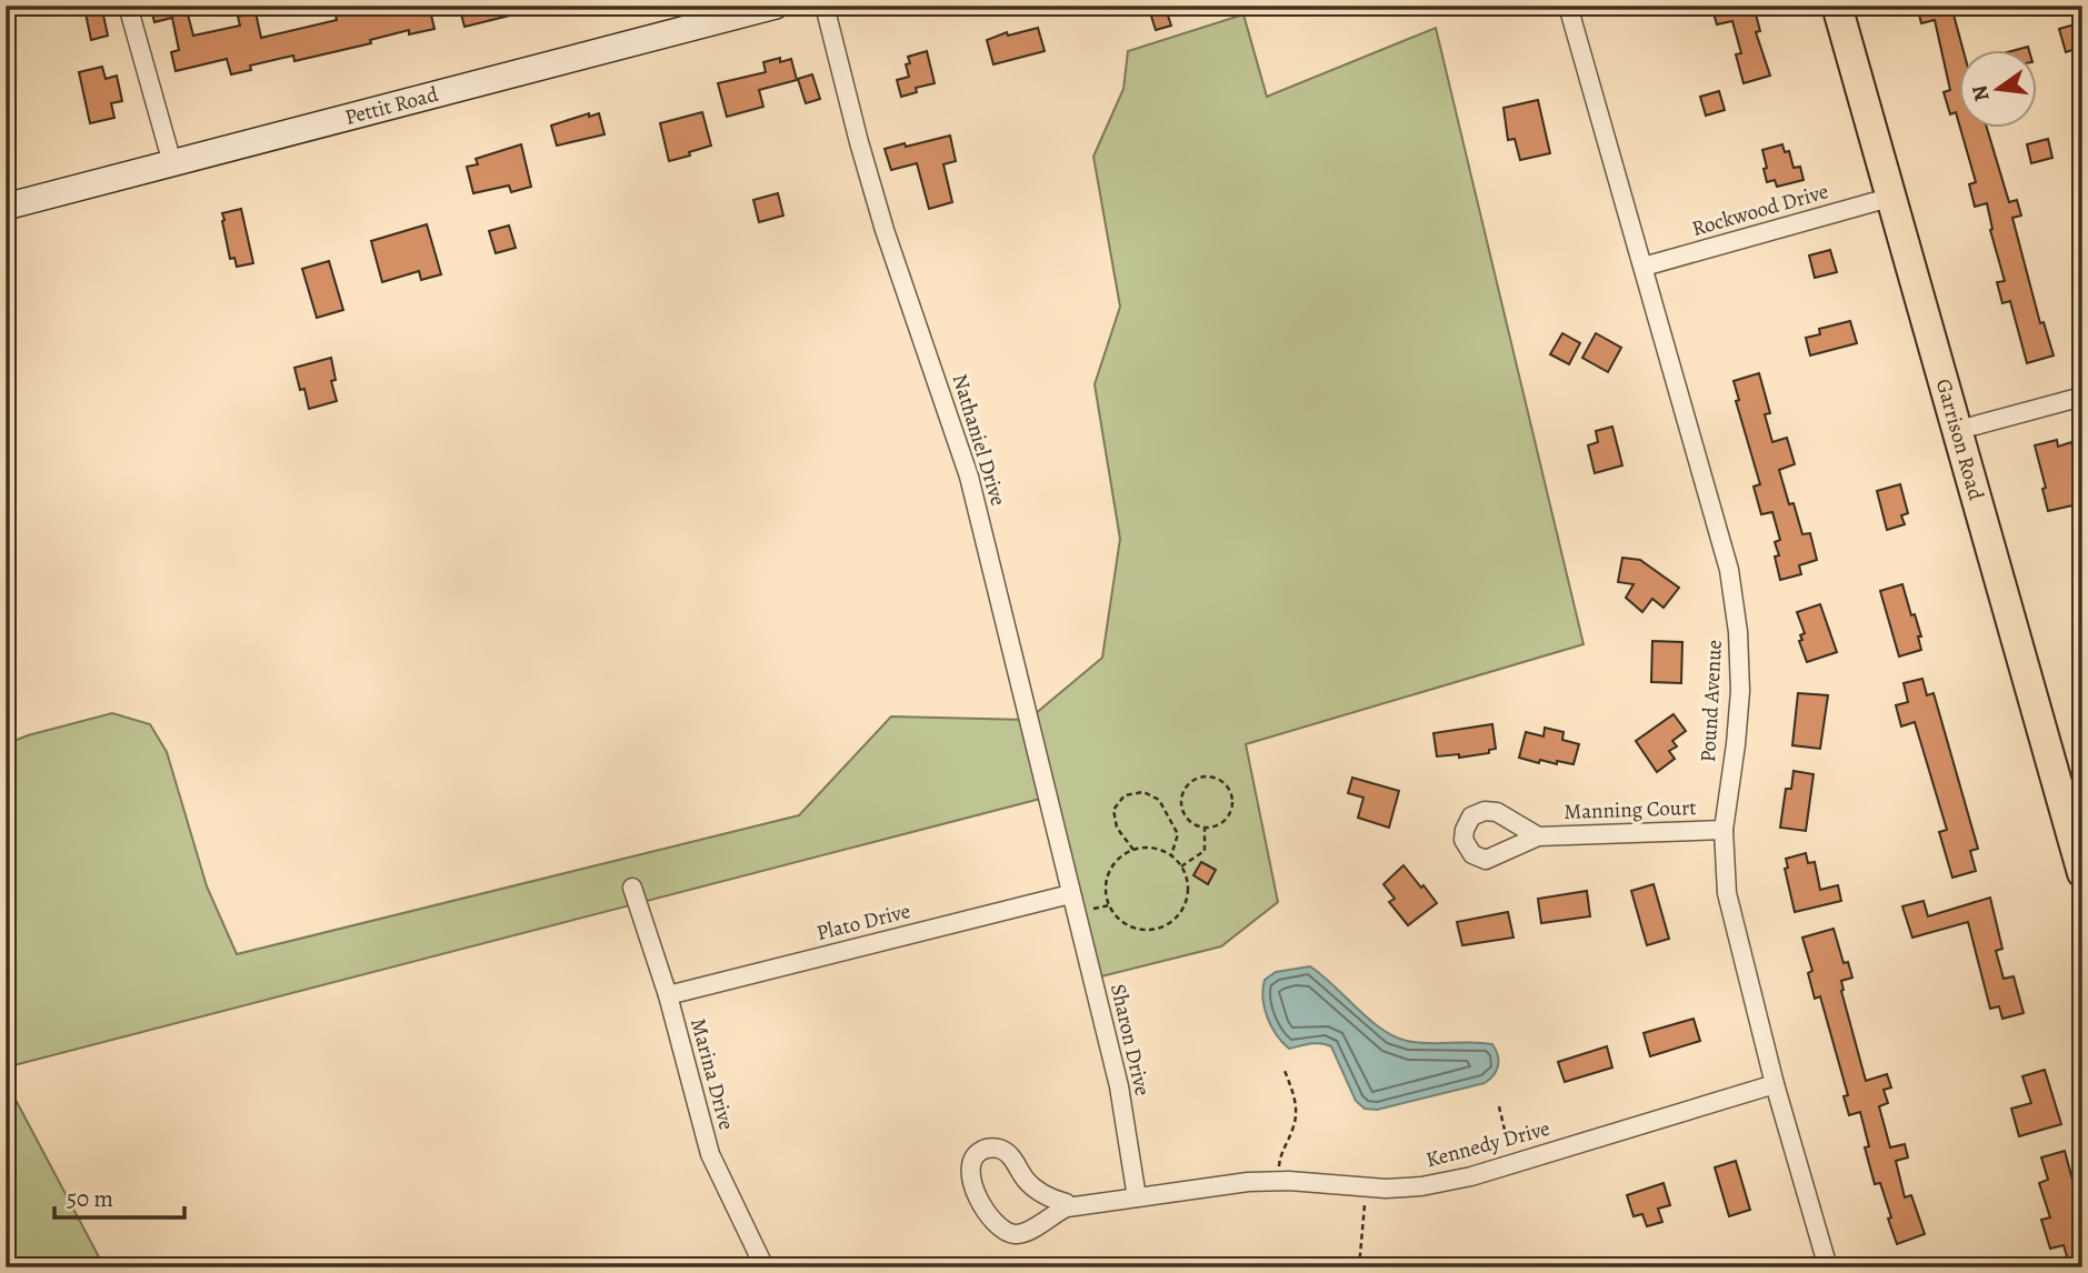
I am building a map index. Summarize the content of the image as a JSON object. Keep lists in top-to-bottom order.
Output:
{
  "streets": {
    "main road": ["Garrison Road"],
    "street": [
      "Pettit Road",
      "Rockwood Drive",
      "Nathaniel Drive",
      "Pound Avenue",
      "Manning Court",
      "Plato Drive",
      "Sharon Drive",
      "Marina Drive",
      "Kennedy Drive"
    ]
  },
  "crossings": [
    ["Rockwood Drive", "Garrison Road"],
    ["Rockwood Drive", "Pound Avenue"],
    ["Nathaniel Drive", "Plato Drive"],
    ["Nathaniel Drive", "Sharon Drive"],
    ["Pound Avenue", "Manning Court"],
    ["Pound Avenue", "Kennedy Drive"],
    ["Plato Drive", "Sharon Drive"],
    ["Plato Drive", "Marina Drive"],
    ["Sharon Drive", "Kennedy Drive"]
  ],
  "scale_bar": "50 m",
  "north": "left"
}
